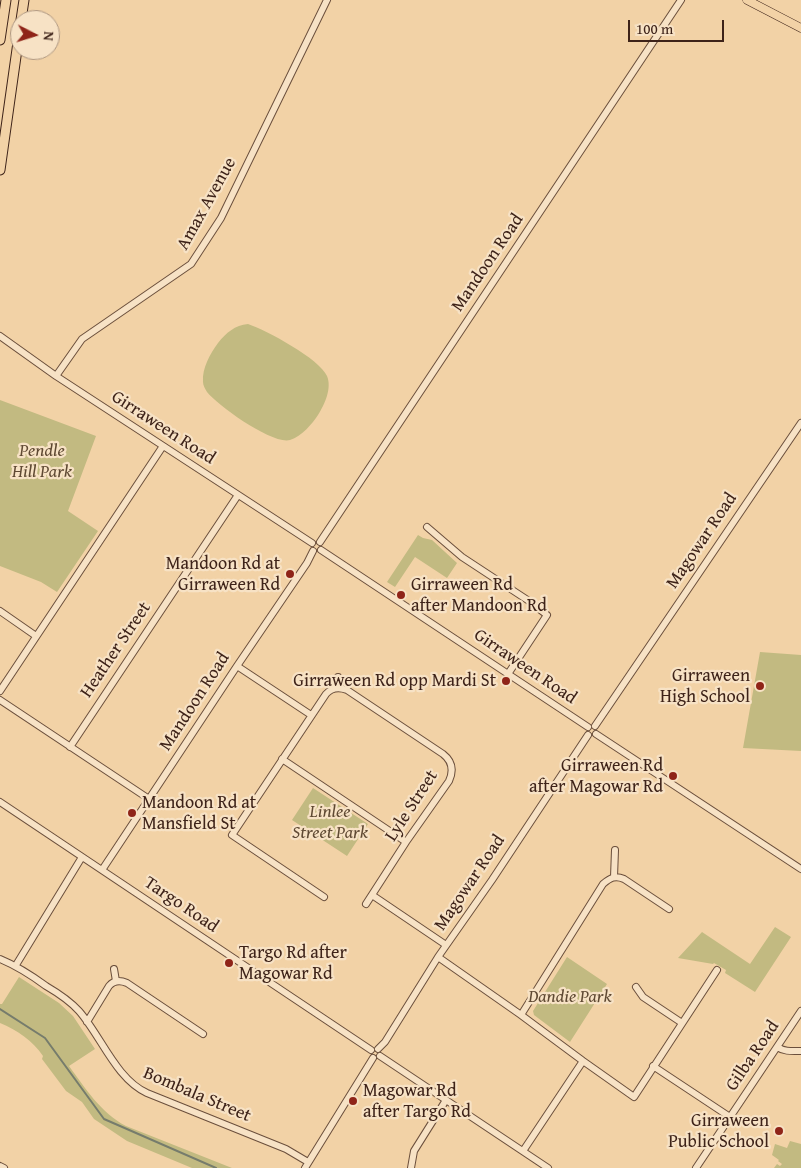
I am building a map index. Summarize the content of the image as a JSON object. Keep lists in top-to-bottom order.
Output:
{
  "streets": {
    "street": [
      "Amax Avenue",
      "Mandoon Road",
      "Girraween Road",
      "Magowar Road",
      "Heather Street",
      "Lyle Street",
      "Targo Road",
      "Gilba Road",
      "Bombala Street"
    ]
  },
  "crossings": [
    ["Amax Avenue", "Girraween Road"],
    ["Mandoon Road", "Girraween Road"],
    ["Mandoon Road", "Targo Road"],
    ["Girraween Road", "Magowar Road"],
    ["Girraween Road", "Heather Street"],
    ["Magowar Road", "Targo Road"]
  ],
  "parks": ["Pendle Hill Park", "Linlee Street Park", "Dandie Park"],
  "places": [
    "Mandoon Rd at Girraween Rd",
    "Girraween Rd after Mandoon Rd",
    "Girraween Rd opp Mardi St",
    "Girraween High School",
    "Girraween Rd after Magowar Rd",
    "Mandoon Rd at Mansfield St",
    "Targo Rd after Magowar Rd",
    "Magowar Rd after Targo Rd",
    "Girraween Public School"
  ],
  "scale_bar": "100 m",
  "north": "right"
}
